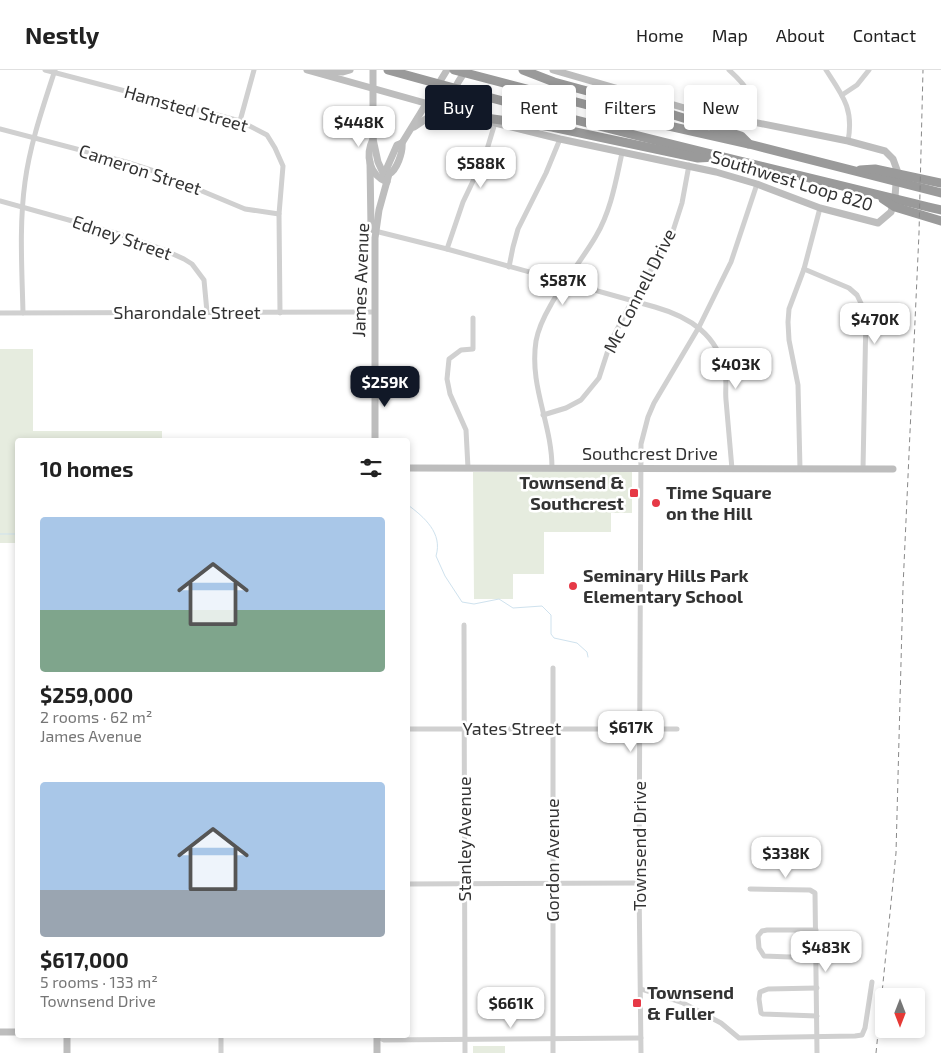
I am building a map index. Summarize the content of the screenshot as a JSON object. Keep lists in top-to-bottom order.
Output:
{
  "streets": {
    "main road": ["Southwest Loop 820", "James Avenue", "Southcrest Drive"],
    "street": [
      "Hamsted Street",
      "Cameron Street",
      "Edney Street",
      "Mc Connell Drive",
      "Sharondale Street",
      "Yates Street",
      "Stanley Avenue",
      "Townsend Drive",
      "Gordon Avenue"
    ]
  },
  "crossings": [
    ["Hamsted Street", "Cameron Street"],
    ["Hamsted Street", "Sharondale Street"],
    ["Southwest Loop 820", "Mc Connell Drive"],
    ["Southwest Loop 820", "Townsend Drive"],
    ["Edney Street", "Sharondale Street"],
    ["James Avenue", "Sharondale Street"],
    ["Southcrest Drive", "Townsend Drive"],
    ["Yates Street", "Stanley Avenue"],
    ["Yates Street", "Townsend Drive"],
    ["Yates Street", "Gordon Avenue"]
  ],
  "places": {
    "transit": ["Townsend & Southcrest", "Townsend & Fuller"],
    "other": ["Time Square on the Hill", "Seminary Hills Park Elementary School"]
  },
  "north": "bottom",
  "page": {
    "header": "Nestly",
    "nav": [
      "Home",
      "Map",
      "About",
      "Contact"
    ],
    "chip": [
      "Buy",
      "Rent",
      "Filters",
      "New"
    ],
    "price": [
      "$448K",
      "$588K",
      "$587K",
      "$470K",
      "$403K",
      "$259K",
      "$617K",
      "$338K",
      "$483K",
      "$661K"
    ],
    "heading": "10 homes",
    "list": [
      {
        "name": "$259,000",
        "note": "2 rooms · 62 m² · James Avenue"
      },
      {
        "name": "$617,000",
        "note": "5 rooms · 133 m² · Townsend Drive"
      }
    ]
  }
}
